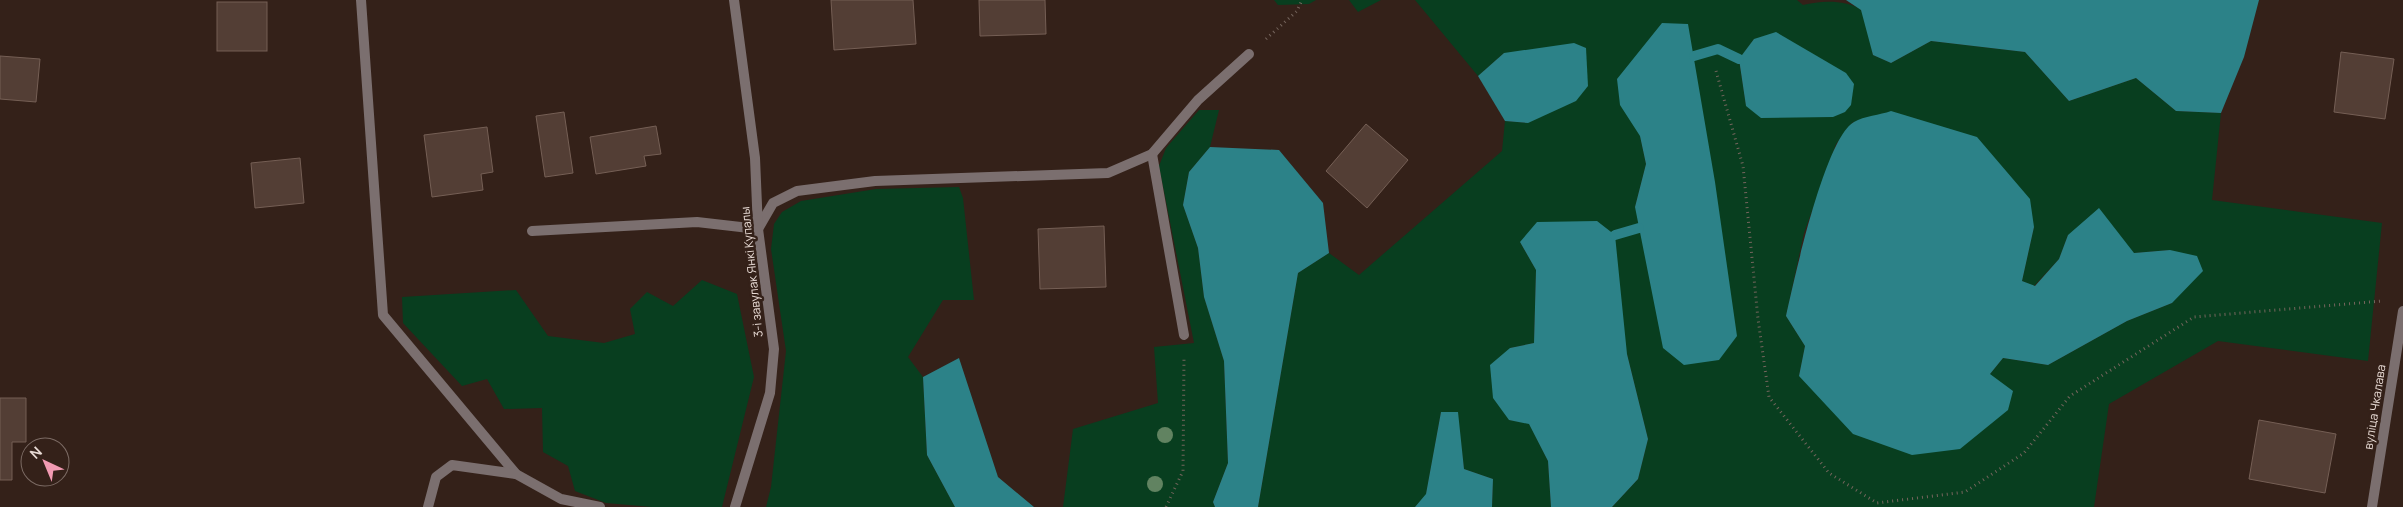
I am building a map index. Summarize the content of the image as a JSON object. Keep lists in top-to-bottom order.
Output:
{
  "streets": {
    "street": ["3-і завулак Янкі Купалы", "вуліца Чкалава"]
  },
  "north": "top left"
}
